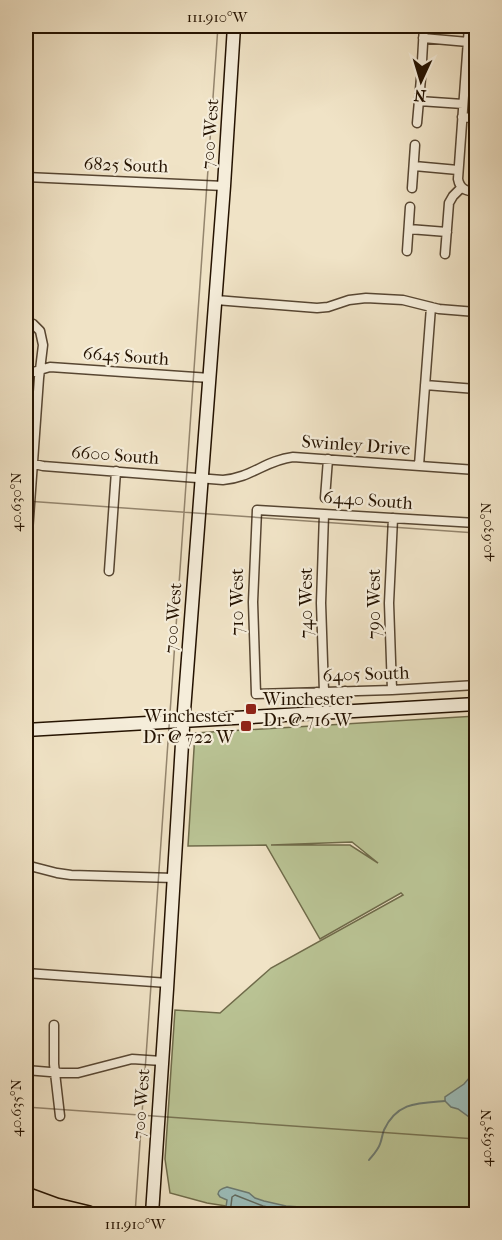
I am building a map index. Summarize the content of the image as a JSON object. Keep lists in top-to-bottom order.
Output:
{
  "streets": {
    "main road": ["700 West"],
    "street": [
      "6825 South",
      "6645 South",
      "Swinley Drive",
      "6600 South",
      "6440 South",
      "710 West",
      "740 West",
      "790 West",
      "6405 South"
    ]
  },
  "crossings": [
    ["700 West", "6825 South"],
    ["700 West", "6645 South"],
    ["700 West", "Swinley Drive"],
    ["700 West", "6600 South"],
    ["Swinley Drive", "6600 South"],
    ["6440 South", "710 West"],
    ["6440 South", "740 West"],
    ["6440 South", "790 West"],
    ["710 West", "6405 South"],
    ["740 West", "6405 South"],
    ["790 West", "6405 South"]
  ],
  "places": {
    "transit": ["Winchester Dr @ 716 W", "Winchester Dr @ 722 W"]
  },
  "north": "bottom",
  "coordinates": ["111.910°W", "40.630°N", "40.635°N"]
}
